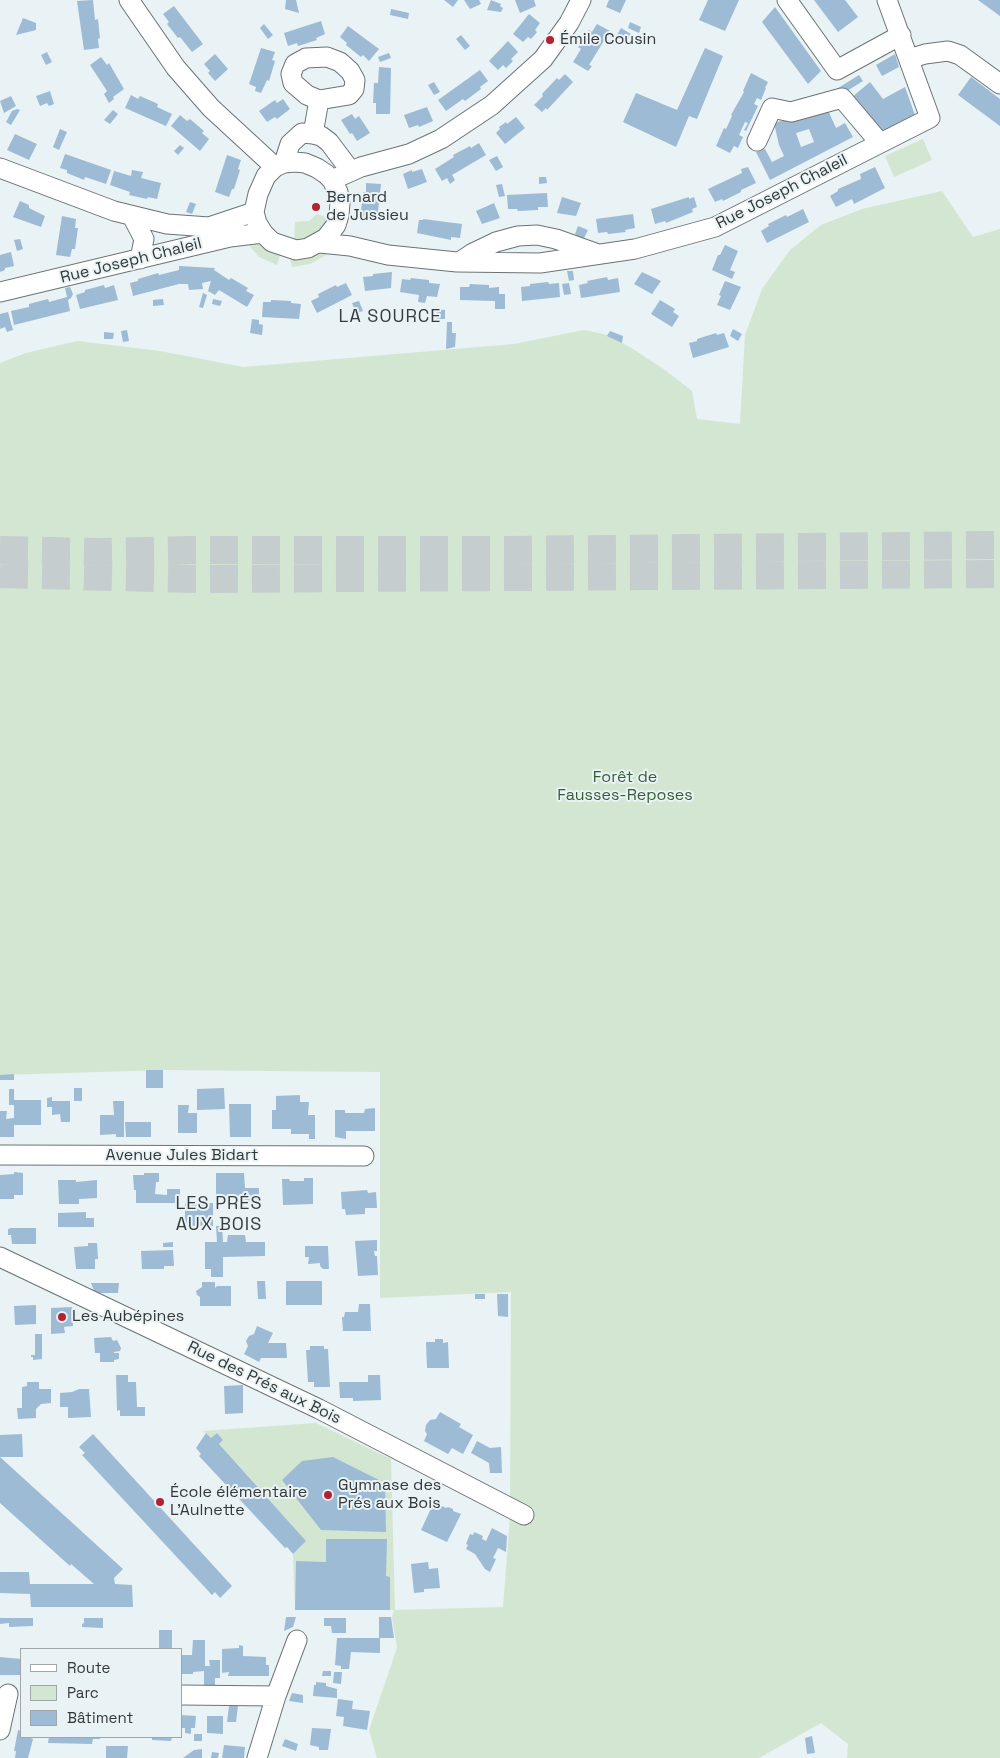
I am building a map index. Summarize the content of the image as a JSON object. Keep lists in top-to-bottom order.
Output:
{
  "streets": {
    "street": ["Rue Joseph Chaleil", "Avenue Jules Bidart", "Rue des Prés aux Bois"]
  },
  "districts": ["LA SOURCE", "LES PRÉS AUX BOIS"],
  "parks": ["Forêt de Fausses-Reposes"],
  "places": [
    "Émile Cousin",
    "Bernard de Jussieu",
    "Les Aubépines",
    "Gymnase des Prés aux Bois",
    "École élémentaire L'Aulnette"
  ],
  "legend": ["Route", "Parc", "Bâtiment"]
}
